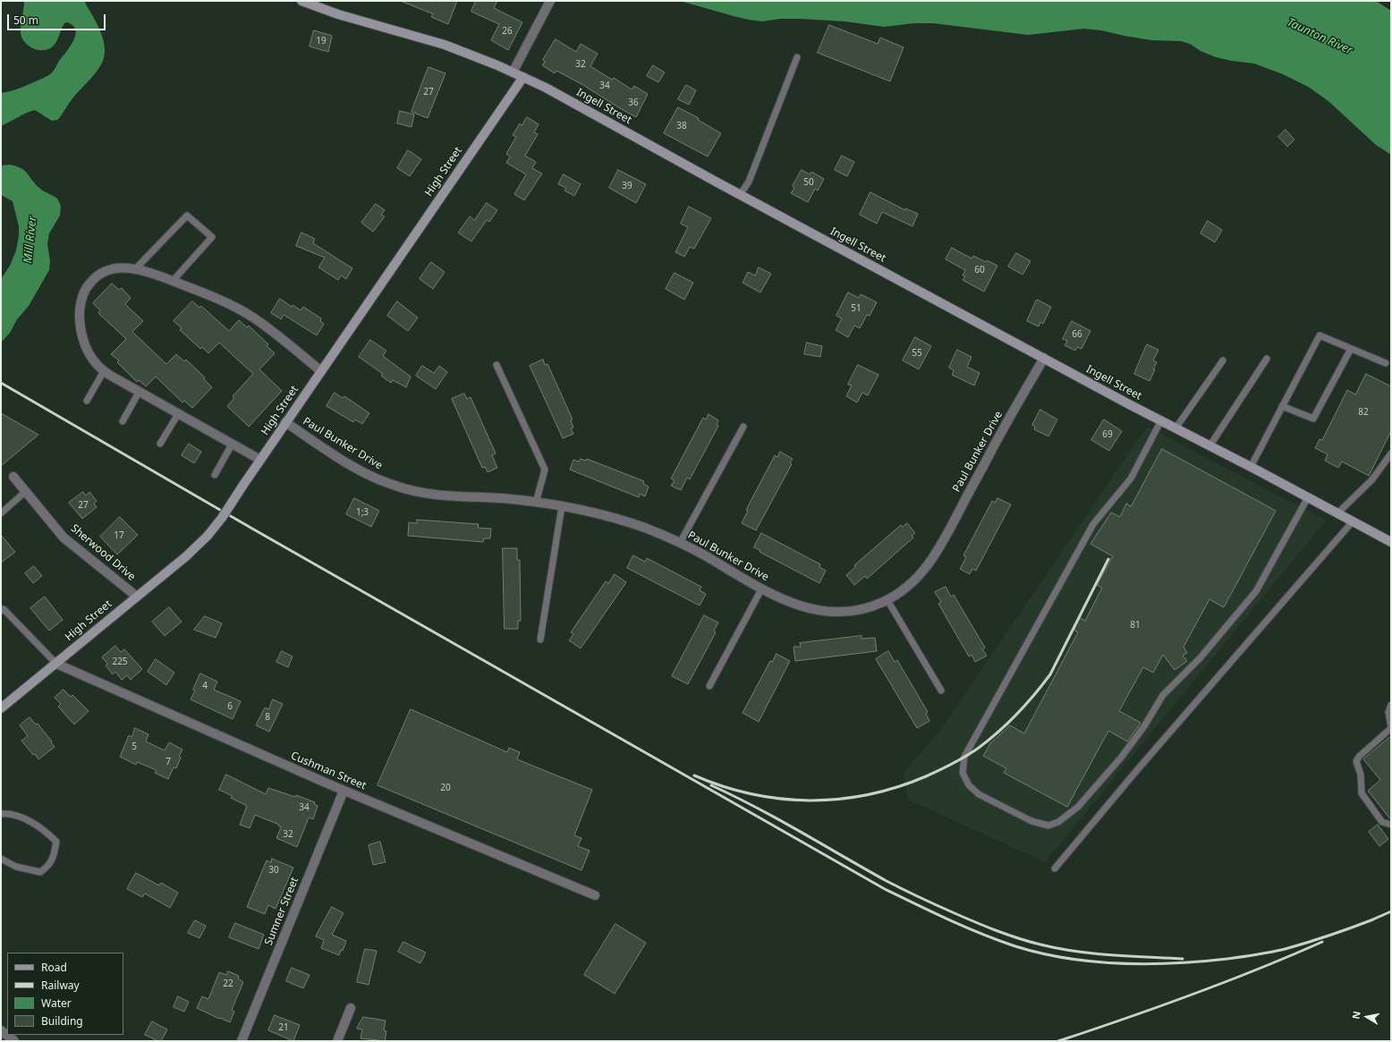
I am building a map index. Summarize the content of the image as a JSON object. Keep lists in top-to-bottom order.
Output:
{
  "streets": {
    "street": [
      "Ingell Street",
      "High Street",
      "Paul Bunker Drive",
      "Sherwood Drive",
      "Cushman Street",
      "Sumner Street"
    ]
  },
  "crossings": [
    ["Ingell Street", "High Street"],
    ["Ingell Street", "Paul Bunker Drive"],
    ["High Street", "Paul Bunker Drive"],
    ["High Street", "Sherwood Drive"],
    ["High Street", "Cushman Street"],
    ["Cushman Street", "Sumner Street"]
  ],
  "water": ["Taunton River", "Mill River"],
  "house_numbers": [
    "26",
    "19",
    "32",
    "34",
    "27",
    "36",
    "38",
    "50",
    "39",
    "60",
    "51",
    "66",
    "55",
    "82",
    "69",
    "27",
    "1;3",
    "17",
    "81",
    "225",
    "4",
    "6",
    "8",
    "5",
    "7",
    "20",
    "34",
    "32",
    "30",
    "22",
    "21"
  ],
  "legend": [
    "Road",
    "Railway",
    "Water",
    "Building"
  ],
  "scale_bar": "50 m",
  "north": "left"
}
